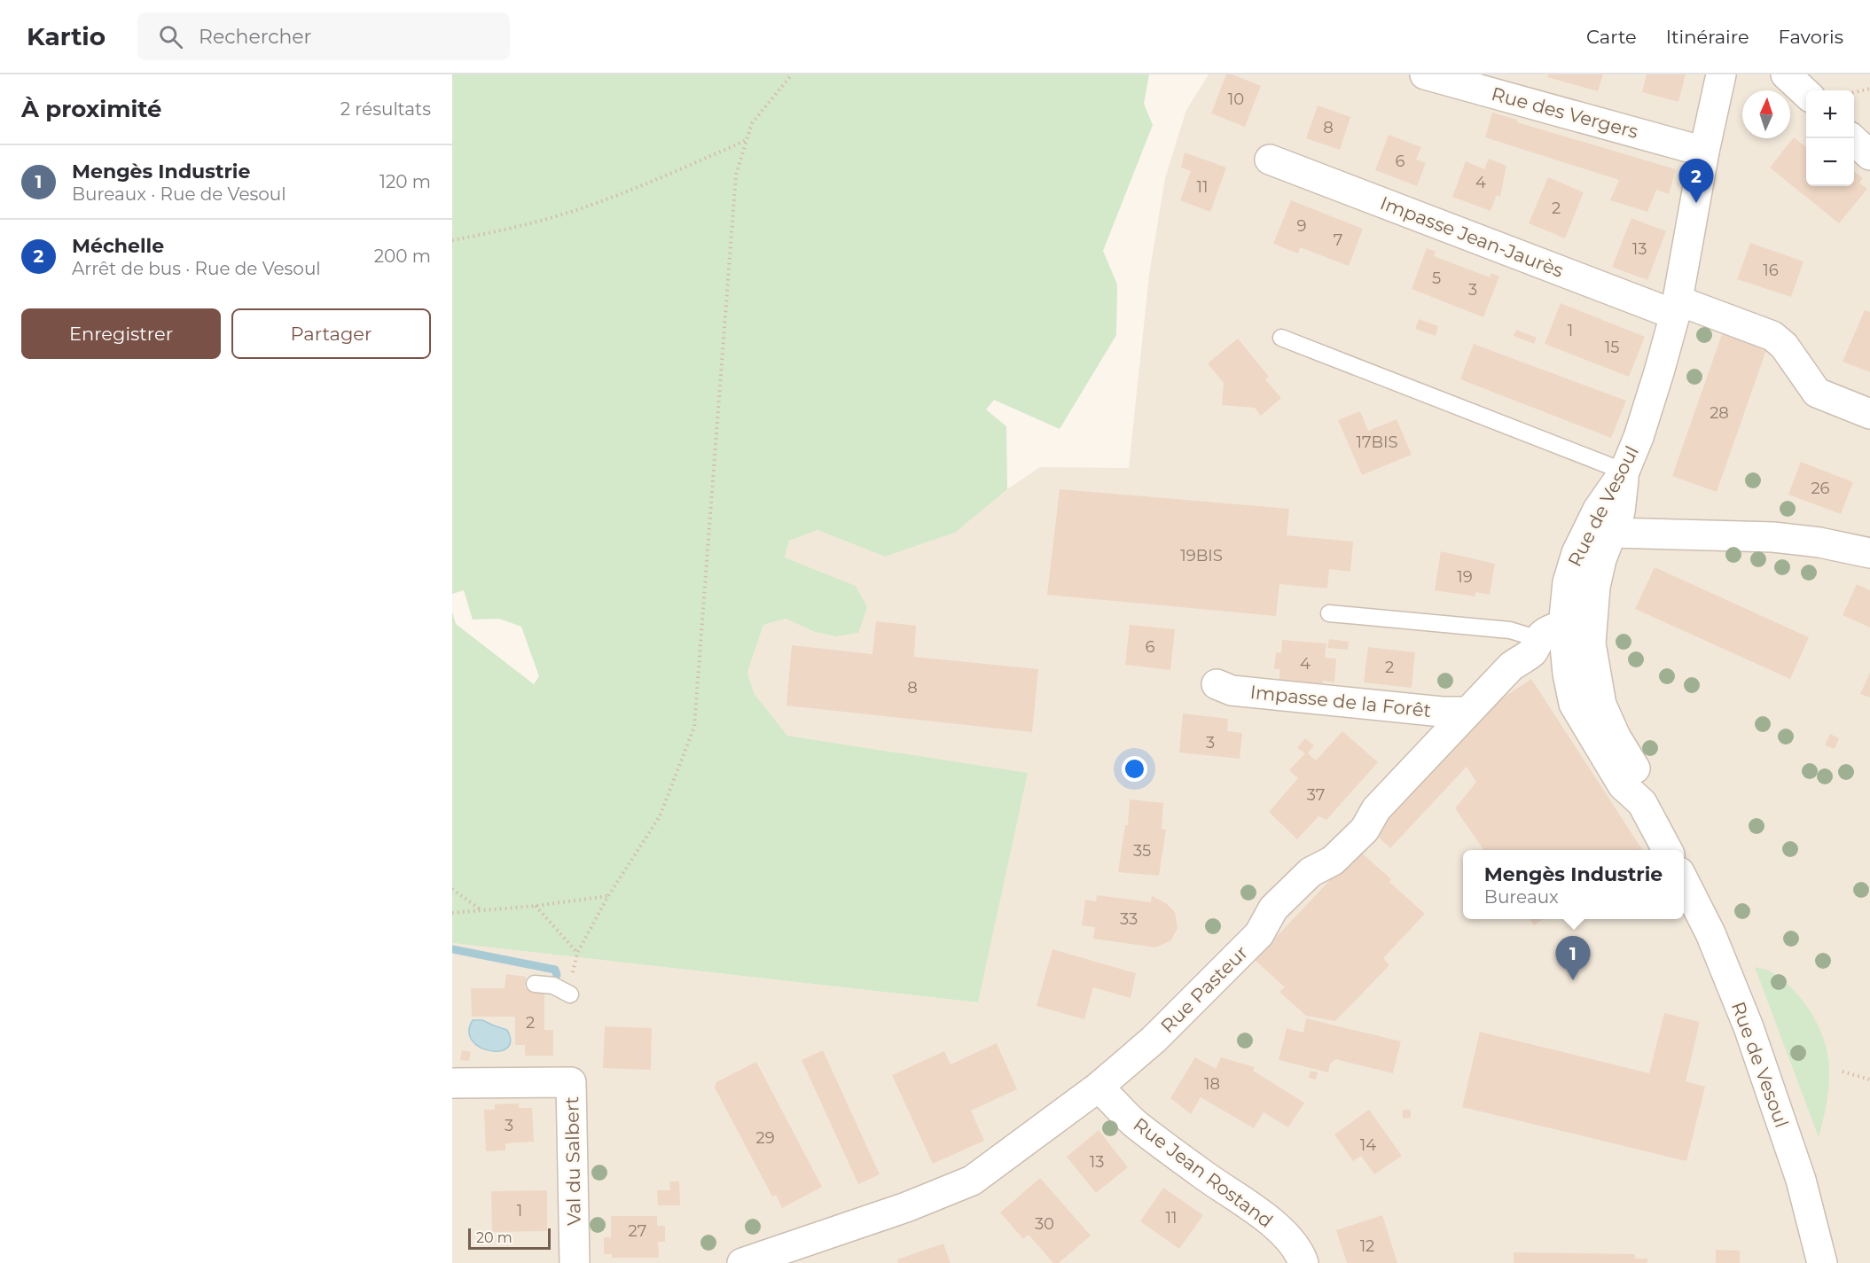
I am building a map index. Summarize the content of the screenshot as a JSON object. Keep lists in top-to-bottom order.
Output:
{
  "streets": {
    "street": [
      "Rue des Vergers",
      "Impasse Jean-Jaurès",
      "Rue de Vesoul",
      "Impasse de la Forêt",
      "Rue Pasteur",
      "Val du Salbert",
      "Rue Jean Rostand"
    ]
  },
  "crossings": [
    ["Rue des Vergers", "Rue de Vesoul"],
    ["Impasse Jean-Jaurès", "Rue de Vesoul"],
    ["Rue de Vesoul", "Rue Pasteur"],
    ["Impasse de la Forêt", "Rue Pasteur"],
    ["Rue Pasteur", "Rue Jean Rostand"]
  ],
  "house_numbers": [
    "10",
    "8",
    "6",
    "4",
    "11",
    "2",
    "9",
    "7",
    "13",
    "16",
    "5",
    "3",
    "1",
    "15",
    "28",
    "17BIS",
    "26",
    "19BIS",
    "19",
    "6",
    "4",
    "2",
    "8",
    "3",
    "37",
    "35",
    "33",
    "2",
    "18",
    "3",
    "29",
    "14",
    "13",
    "1",
    "11",
    "30",
    "27",
    "12"
  ],
  "scale_bar": "20 m",
  "north": "top",
  "page": {
    "header": "Kartio",
    "search": "Rechercher",
    "nav": ["Carte", "Itinéraire", "Favoris"],
    "heading": ["À proximité", "2 résultats"],
    "map_buttons": ["+", "−"],
    "list": [
      {
        "mark": "1",
        "name": "Mengès Industrie",
        "note": "Bureaux · Rue de Vesoul",
        "value": "120 m"
      },
      {
        "mark": "2",
        "name": "Méchelle",
        "note": "Arrêt de bus · Rue de Vesoul",
        "value": "200 m"
      }
    ],
    "pins": ["2", "1"],
    "buttons": ["Enregistrer", "Partager"],
    "popup": ["Mengès Industrie", "Bureaux"],
    "scale": "20 m"
  }
}
